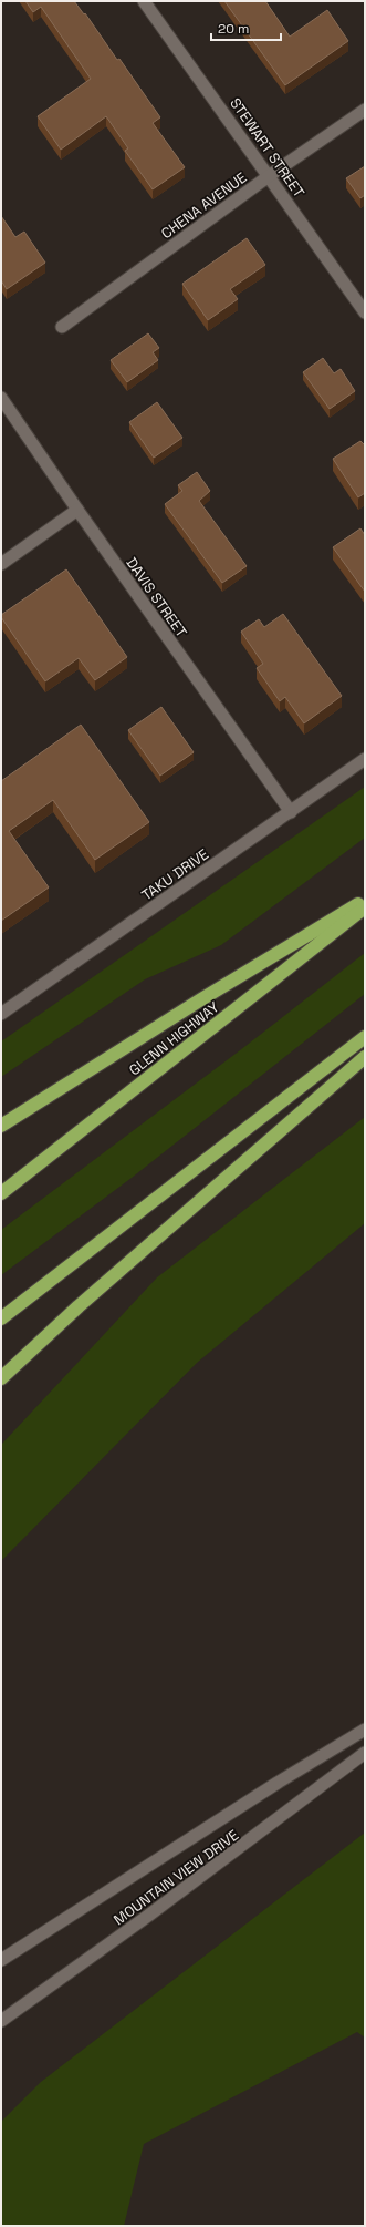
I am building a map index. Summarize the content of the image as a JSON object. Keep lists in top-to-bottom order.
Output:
{
  "streets": {
    "highway": ["GLENN HIGHWAY"],
    "street": [
      "STEWART STREET",
      "CHENA AVENUE",
      "DAVIS STREET",
      "TAKU DRIVE",
      "MOUNTAIN VIEW DRIVE"
    ]
  },
  "crossings": [
    ["STEWART STREET", "CHENA AVENUE"],
    ["DAVIS STREET", "TAKU DRIVE"]
  ],
  "scale_bar": "20 m"
}
